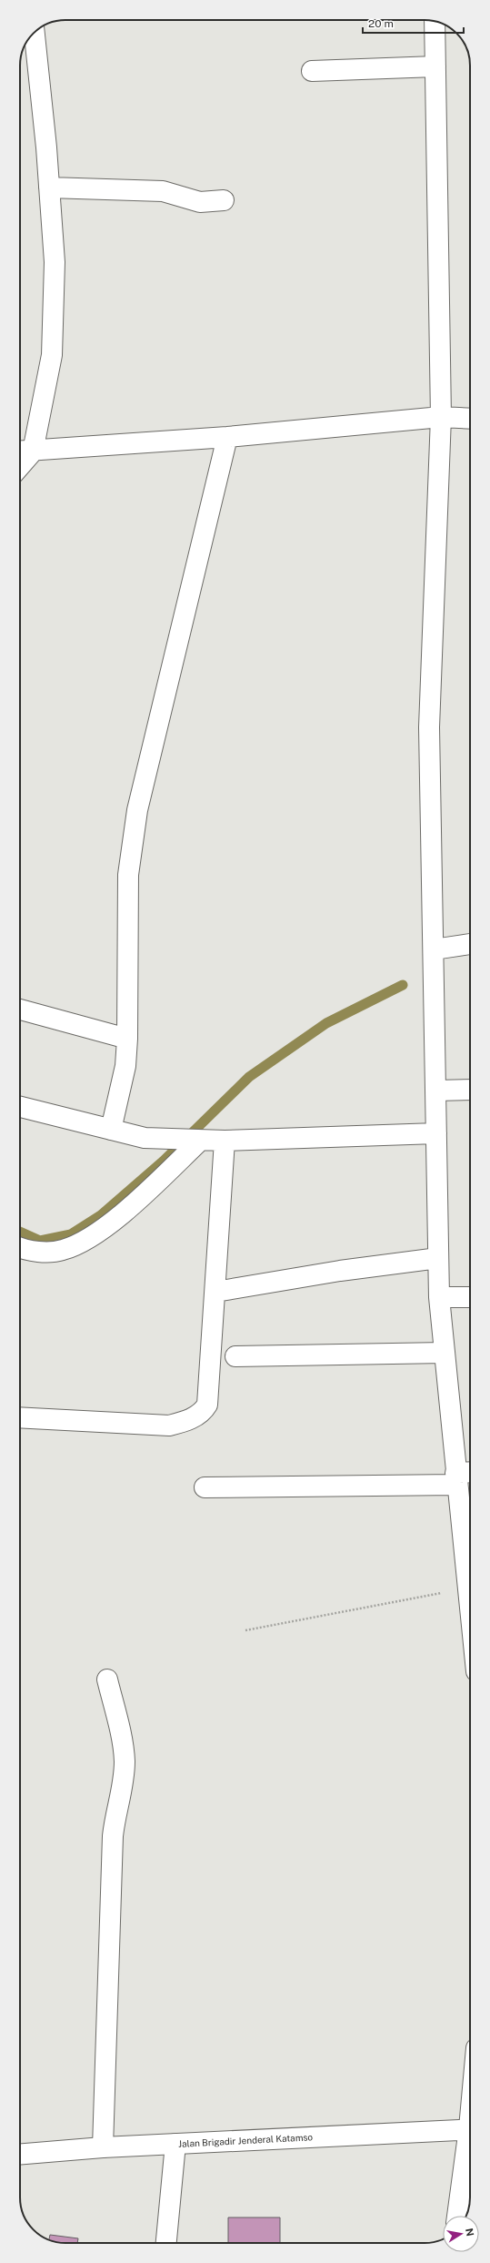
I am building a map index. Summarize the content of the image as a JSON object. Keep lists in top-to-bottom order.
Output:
{
  "streets": {
    "street": ["Jalan Brigadir Jenderal Katamso"]
  },
  "scale_bar": "20 m",
  "north": "right"
}
